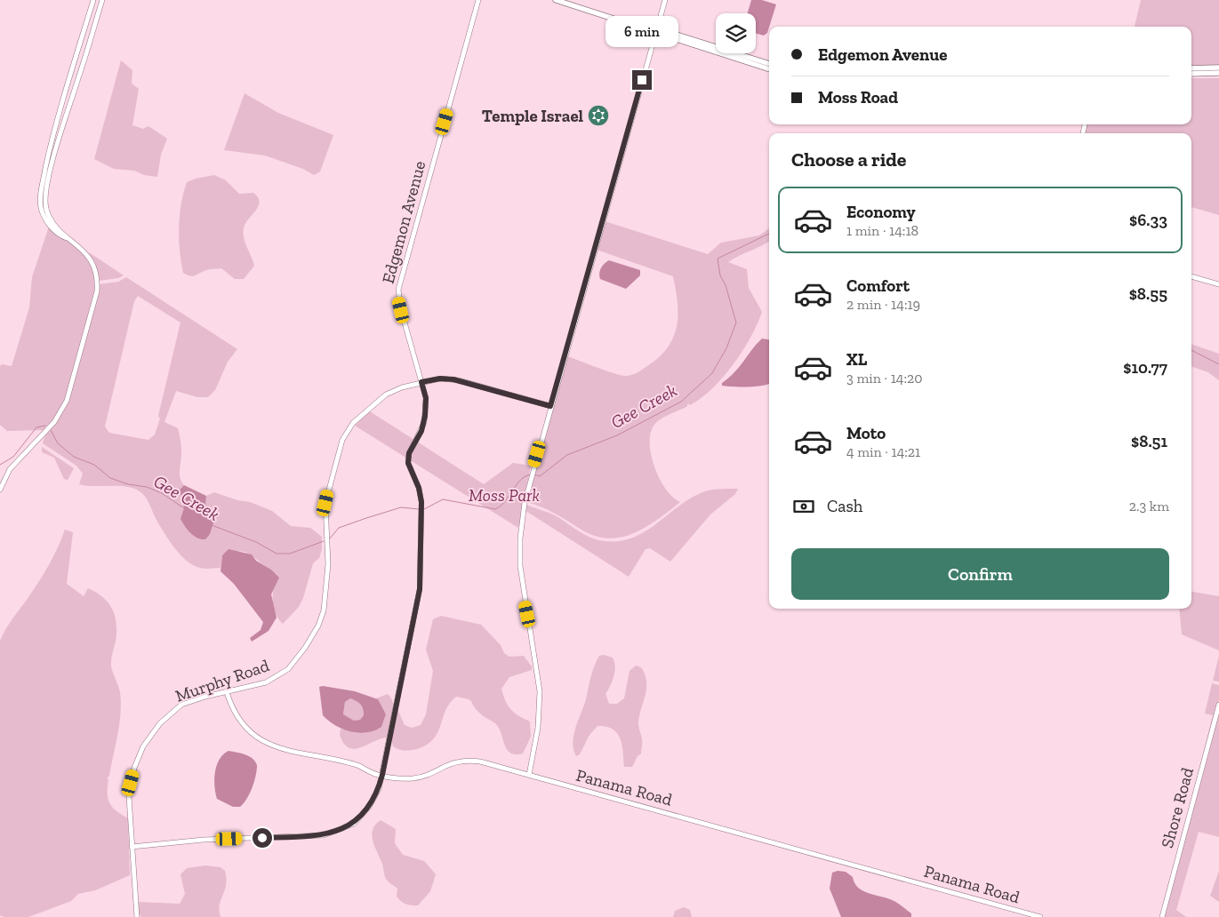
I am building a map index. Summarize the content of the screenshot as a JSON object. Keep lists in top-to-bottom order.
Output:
{
  "streets": {
    "street": [
      "Edgemon Avenue",
      "Murphy Road",
      "Panama Road",
      "Shore Road"
    ]
  },
  "crossings": [
    ["Edgemon Avenue", "Murphy Road"],
    ["Edgemon Avenue", "Panama Road"],
    ["Murphy Road", "Panama Road"]
  ],
  "water": ["Gee Creek"],
  "parks": ["Moss Park"],
  "places": {
    "synagogue": ["Temple Israel"]
  },
  "page": {
    "bubble": "6 min",
    "banner": ["Edgemon Avenue", "Moss Road"],
    "heading": "Choose a ride",
    "list": [
      {
        "name": "Economy",
        "note": "1 min · 14:18",
        "value": "$6.33"
      },
      {
        "name": "Comfort",
        "note": "2 min · 14:19",
        "value": "$8.55"
      },
      {
        "name": "XL",
        "note": "3 min · 14:20",
        "value": "$10.77"
      },
      {
        "name": "Moto",
        "note": "4 min · 14:21",
        "value": "$8.51"
      }
    ],
    "pay": ["Cash", "2.3 km"],
    "buttons": "Confirm"
  }
}
